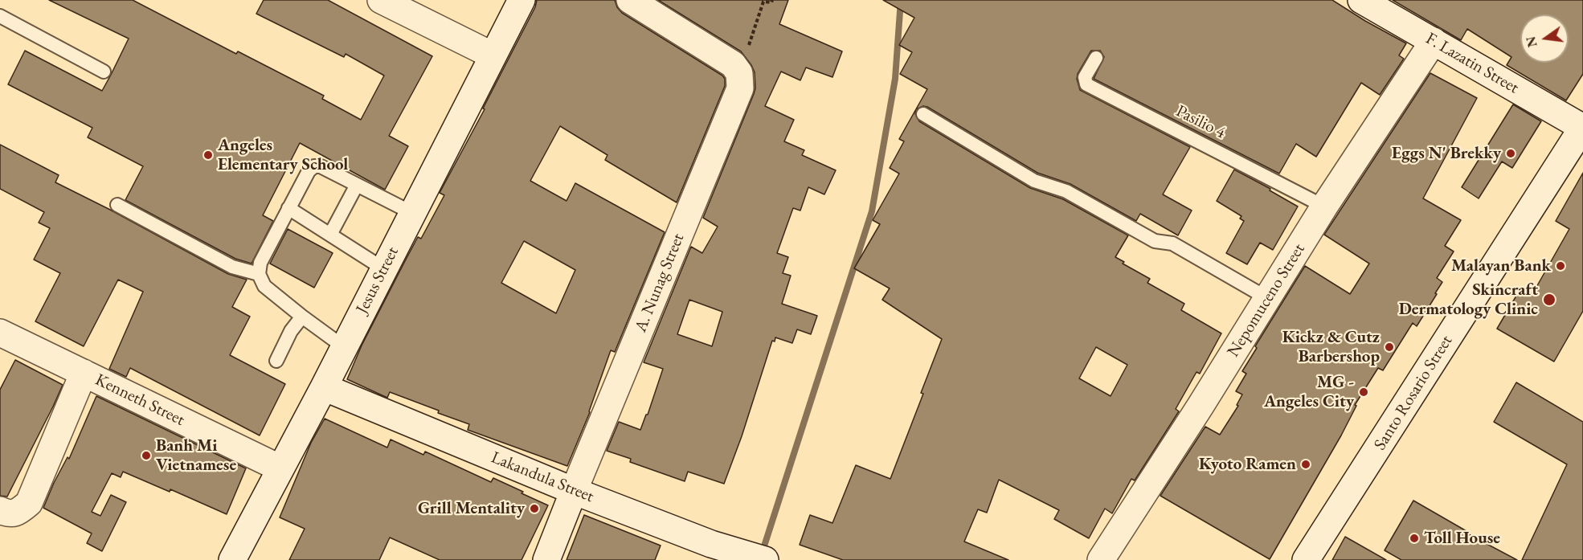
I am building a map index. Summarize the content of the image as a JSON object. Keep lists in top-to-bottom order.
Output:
{
  "streets": {
    "street": [
      "F. Lazatin Street",
      "Jesus Street",
      "A. Nunag Street",
      "Nepomuceno Street",
      "Santo Rosario Street",
      "Kenneth Street",
      "Lakandula Street"
    ],
    "lane": ["Pasilio 4"]
  },
  "crossings": [
    ["F. Lazatin Street", "Nepomuceno Street"],
    ["F. Lazatin Street", "Santo Rosario Street"],
    ["Pasilio 4", "Nepomuceno Street"],
    ["Jesus Street", "Kenneth Street"],
    ["Jesus Street", "Lakandula Street"],
    ["A. Nunag Street", "Lakandula Street"]
  ],
  "places": [
    "Eggs N' Brekky",
    "Angeles Elementary School",
    "Malayan Bank",
    "Skincraft Dermatology Clinic",
    "Kickz & Cutz Barbershop",
    "MG - Angeles City",
    "Banh Mi Vietnamese",
    "Kyoto Ramen",
    "Grill Mentality",
    "Toll House"
  ],
  "north": "left"
}
